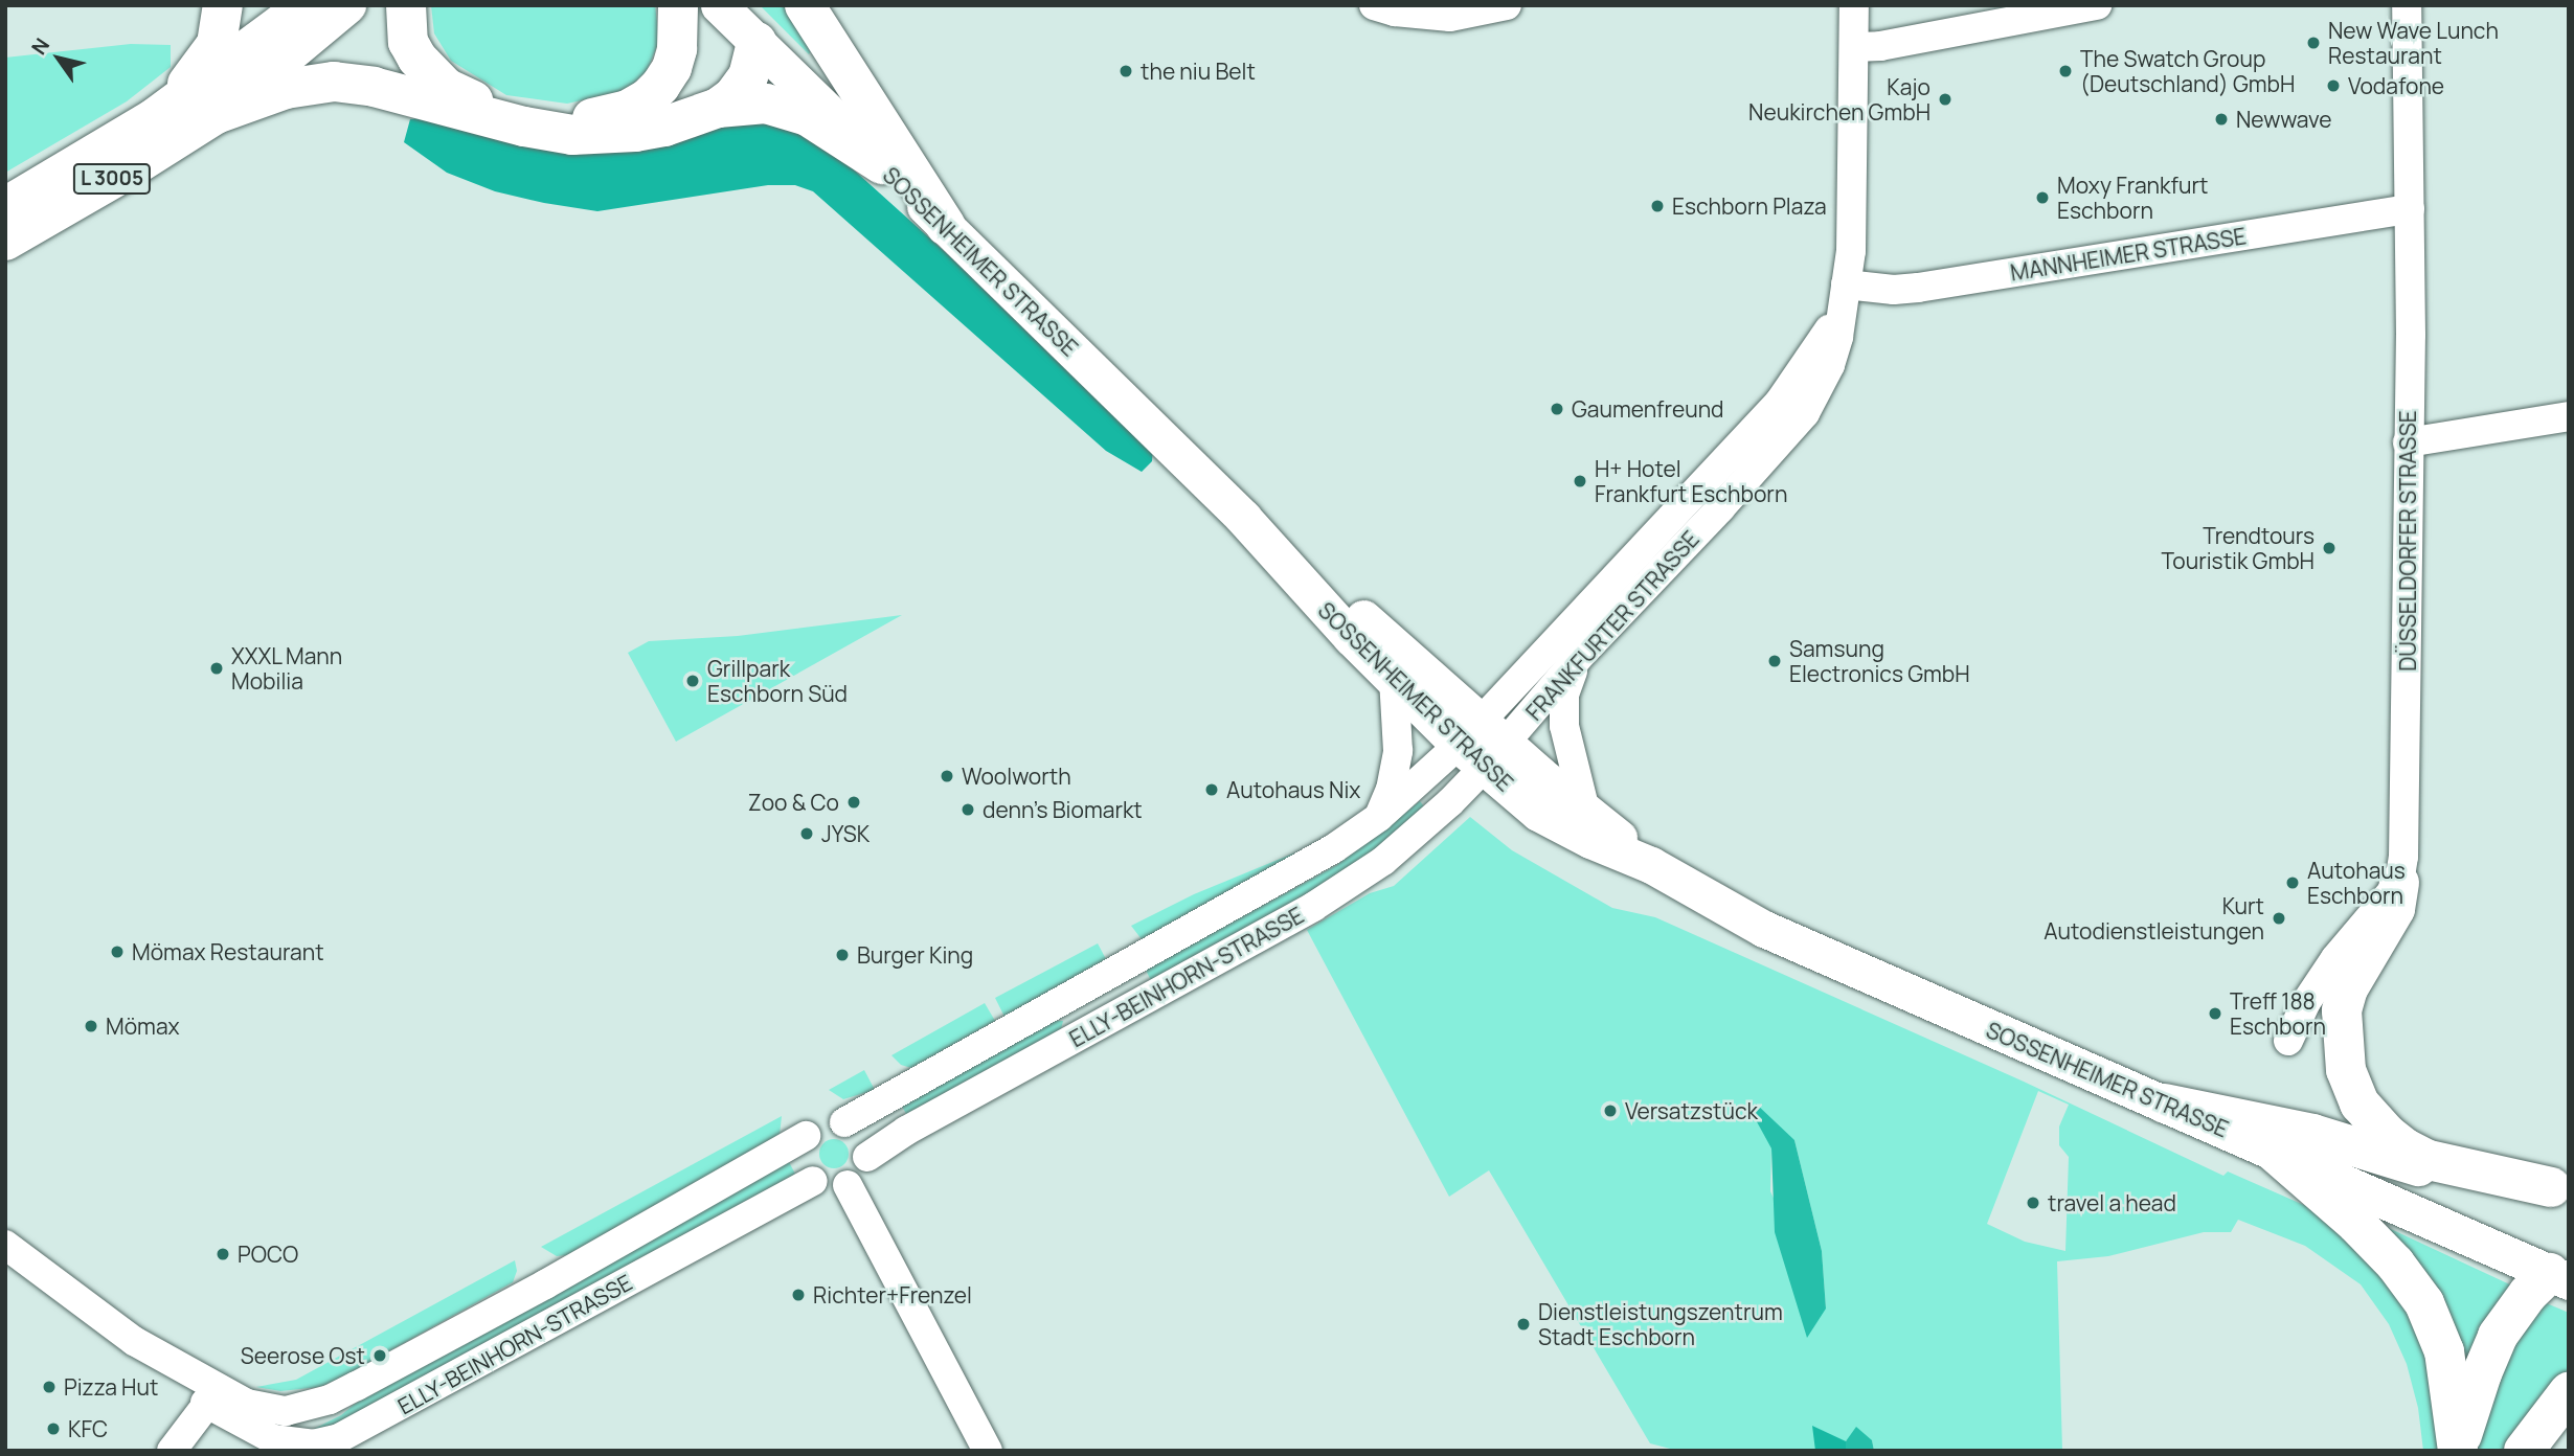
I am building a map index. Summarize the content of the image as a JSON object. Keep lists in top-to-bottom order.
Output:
{
  "streets": {
    "highway": ["L 3005"],
    "main road": ["SOSSENHEIMER STRASSE"],
    "street": [
      "MANNHEIMER STRASSE",
      "DÜSSELDORFER STRASSE",
      "FRANKFURTER STRASSE",
      "ELLY-BEINHORN-STRASSE"
    ]
  },
  "crossings": [
    ["MANNHEIMER STRASSE", "DÜSSELDORFER STRASSE"],
    ["MANNHEIMER STRASSE", "FRANKFURTER STRASSE"],
    ["SOSSENHEIMER STRASSE", "FRANKFURTER STRASSE"],
    ["SOSSENHEIMER STRASSE", "ELLY-BEINHORN-STRASSE"],
    ["FRANKFURTER STRASSE", "ELLY-BEINHORN-STRASSE"]
  ],
  "places": [
    "New Wave Lunch Restaurant",
    "the niu Belt",
    "The Swatch Group (Deutschland) GmbH",
    "Vodafone",
    "Kajo Neukirchen GmbH",
    "Newwave",
    "Moxy Frankfurt Eschborn",
    "Eschborn Plaza",
    "Gaumenfreund",
    "H+ Hotel Frankfurt Eschborn",
    "Trendtours Touristik GmbH",
    "Samsung Electronics GmbH",
    "XXXL Mann Mobilia",
    "Grillpark Eschborn Süd",
    "Woolworth",
    "Autohaus Nix",
    "Zoo & Co",
    "denn's Biomarkt",
    "JYSK",
    "Autohaus Eschborn",
    "Kurt Autodienstleistungen",
    "Mömax Restaurant",
    "Burger King",
    "Treff 188 Eschborn",
    "Mömax",
    "Versatzstück",
    "travel a head",
    "POCO",
    "Richter+Frenzel",
    "Dienstleistungszentrum Stadt Eschborn",
    "Seerose Ost",
    "Pizza Hut",
    "KFC"
  ],
  "north": "top left"
}
